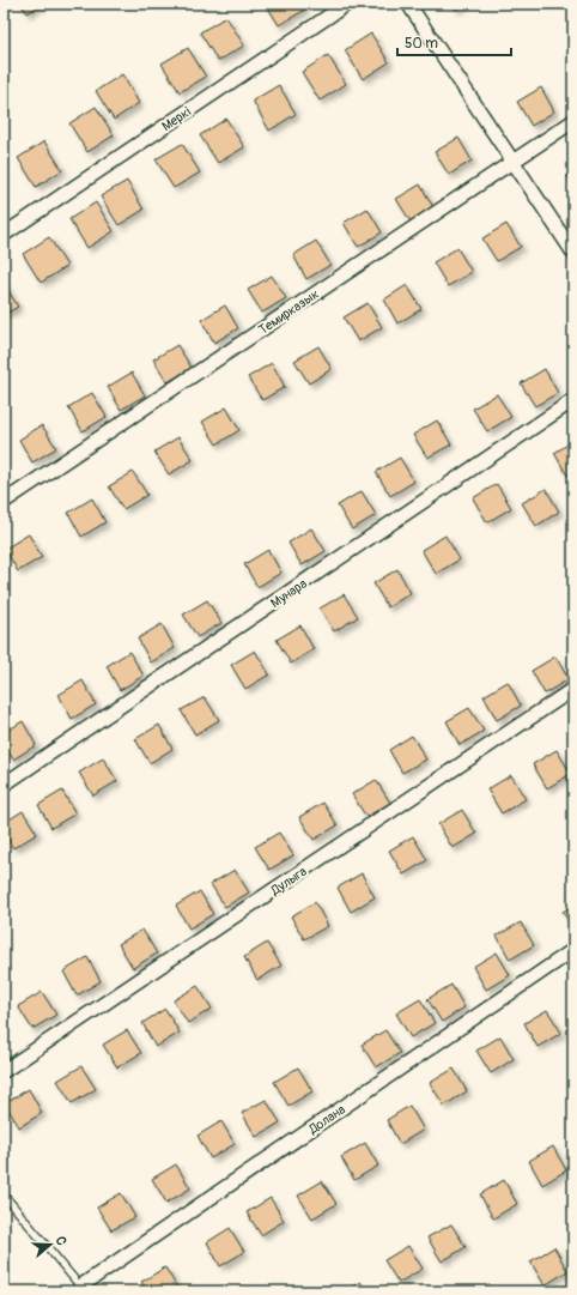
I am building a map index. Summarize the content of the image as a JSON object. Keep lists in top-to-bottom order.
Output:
{
  "streets": {
    "street": [
      "Меркі",
      "Темирказык",
      "Мунара",
      "Дулыга",
      "Долана"
    ]
  },
  "scale_bar": "50 m",
  "north": "right"
}
